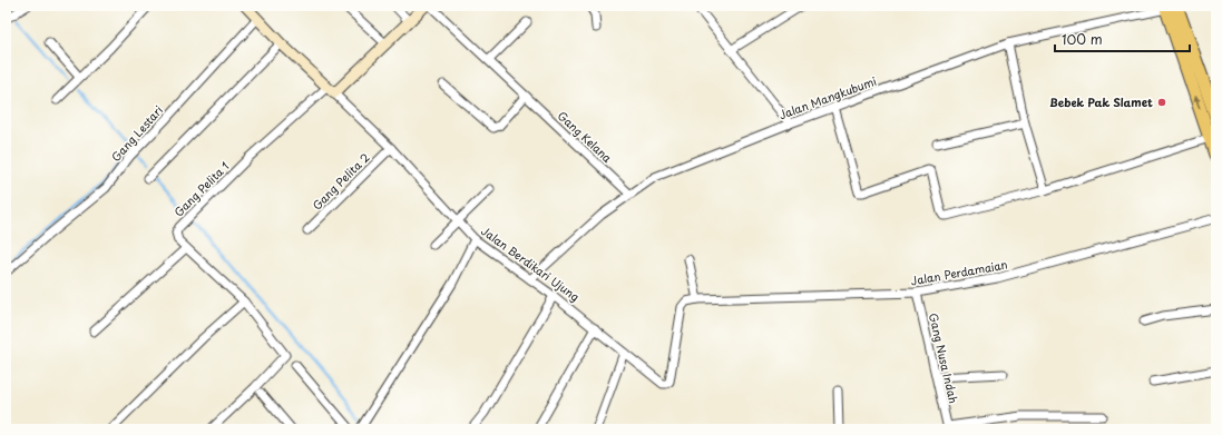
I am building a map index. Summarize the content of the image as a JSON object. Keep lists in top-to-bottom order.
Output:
{
  "streets": {
    "street": [
      "Jalan Mangkubumi",
      "Gang Lestari",
      "Gang Kelana",
      "Gang Pelita 2",
      "Gang Pelita 1",
      "Jalan Berdikari Ujung",
      "Jalan Perdamaian",
      "Gang Nusa Indah"
    ]
  },
  "crossings": [
    ["Jalan Mangkubumi", "Gang Kelana"],
    ["Jalan Mangkubumi", "Jalan Berdikari Ujung"],
    ["Gang Lestari", "Jalan Berdikari Ujung"],
    ["Gang Pelita 2", "Jalan Berdikari Ujung"],
    ["Gang Pelita 1", "Jalan Berdikari Ujung"],
    ["Jalan Berdikari Ujung", "Jalan Perdamaian"],
    ["Jalan Perdamaian", "Gang Nusa Indah"]
  ],
  "places": ["Bebek Pak Slamet"],
  "scale_bar": "100 m"
}
